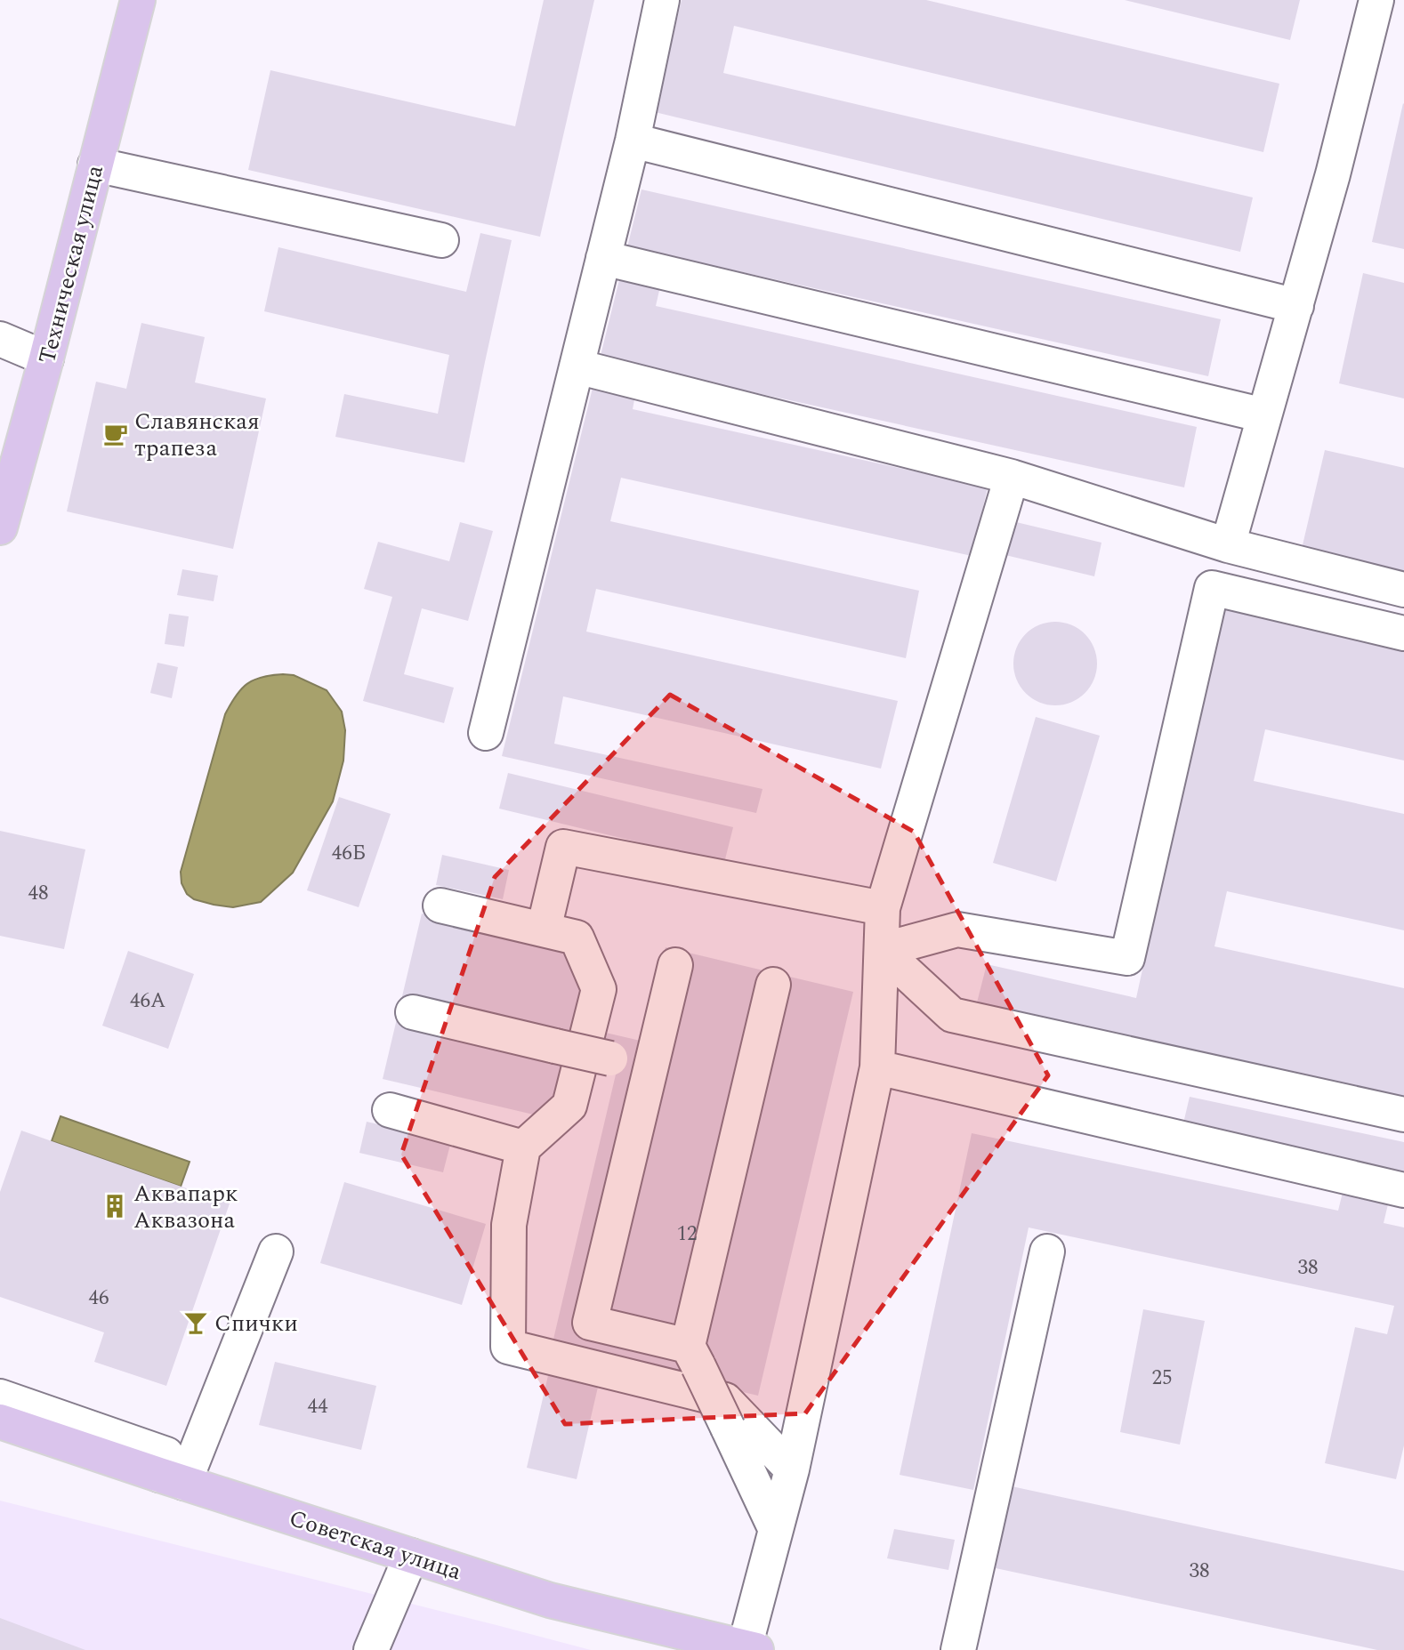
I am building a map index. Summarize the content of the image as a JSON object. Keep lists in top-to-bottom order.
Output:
{
  "streets": {
    "main road": ["Техническая улица", "Советская улица"]
  },
  "places": {
    "cafe": ["Славянская трапеза"],
    "building": ["Аквапарк Аквазона"],
    "bar": ["Спички"]
  },
  "house_numbers": [
    "46Б",
    "48",
    "46А",
    "12",
    "38",
    "46",
    "25",
    "44",
    "38"
  ]
}
